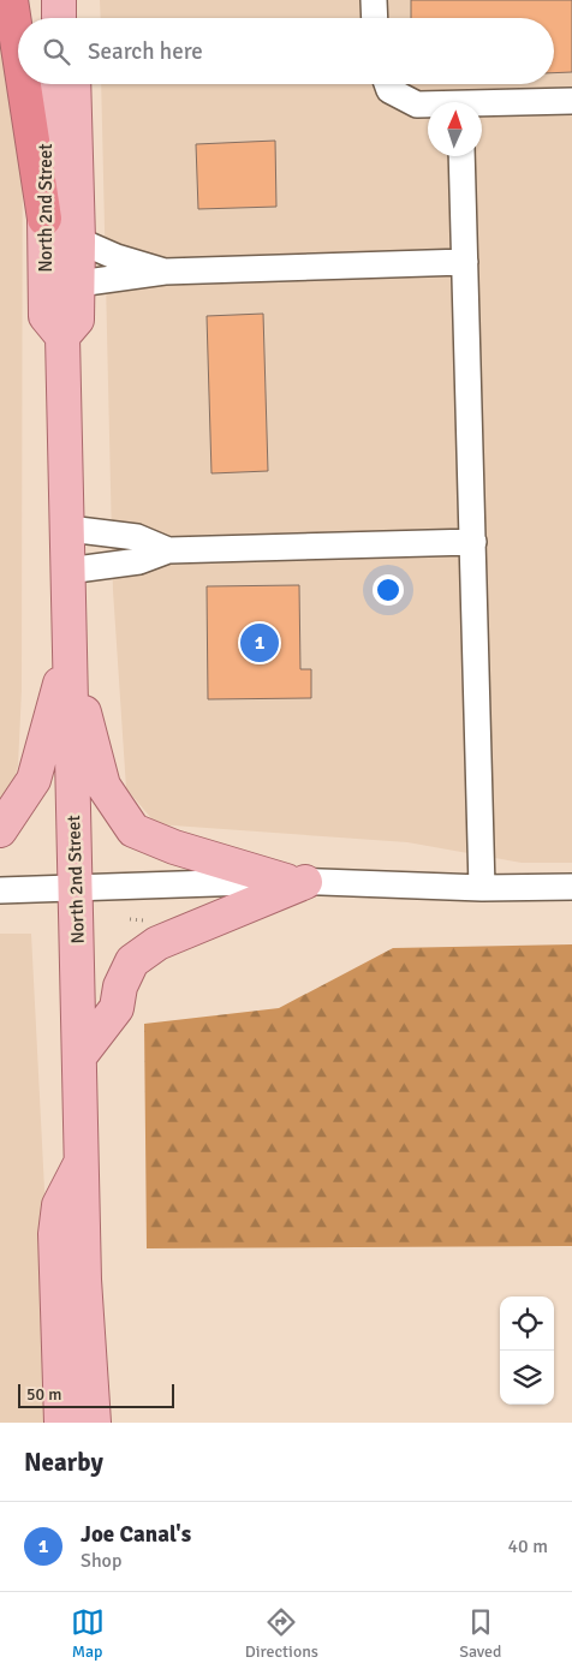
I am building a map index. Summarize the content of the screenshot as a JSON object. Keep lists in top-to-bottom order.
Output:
{
  "streets": {
    "main road": ["North 2nd Street"]
  },
  "scale_bar": "50 m",
  "north": "top",
  "page": {
    "search": "Search here",
    "pins": "1",
    "scale": "50 m",
    "heading": "Nearby",
    "list": [
      {
        "mark": "1",
        "name": "Joe Canal's",
        "note": "Shop",
        "value": "40 m"
      }
    ],
    "nav": ["Map", "Directions", "Saved"]
  }
}
